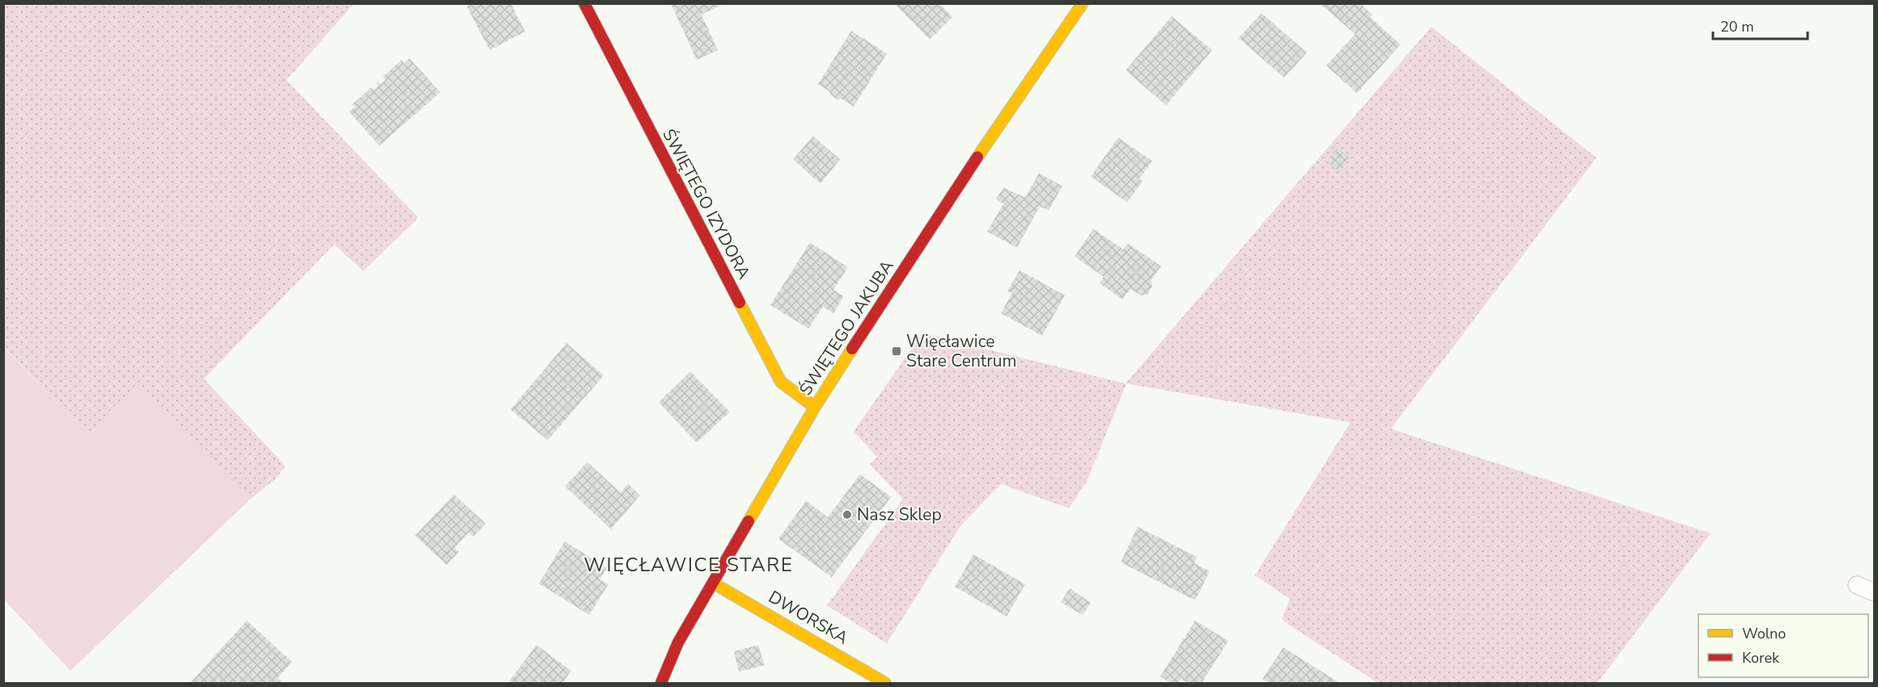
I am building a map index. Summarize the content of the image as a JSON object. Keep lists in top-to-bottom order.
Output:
{
  "streets": {
    "street": ["ŚWIĘTEGO IZYDORA", "ŚWIĘTEGO JAKUBA", "DWORSKA"]
  },
  "crossings": [
    ["ŚWIĘTEGO IZYDORA", "ŚWIĘTEGO JAKUBA"],
    ["ŚWIĘTEGO JAKUBA", "DWORSKA"]
  ],
  "districts": ["WIĘCŁAWICE STARE"],
  "places": {
    "transit": ["Więcławice Stare Centrum"],
    "other": ["Nasz Sklep"]
  },
  "legend": ["Wolno", "Korek"],
  "scale_bar": "20 m"
}
